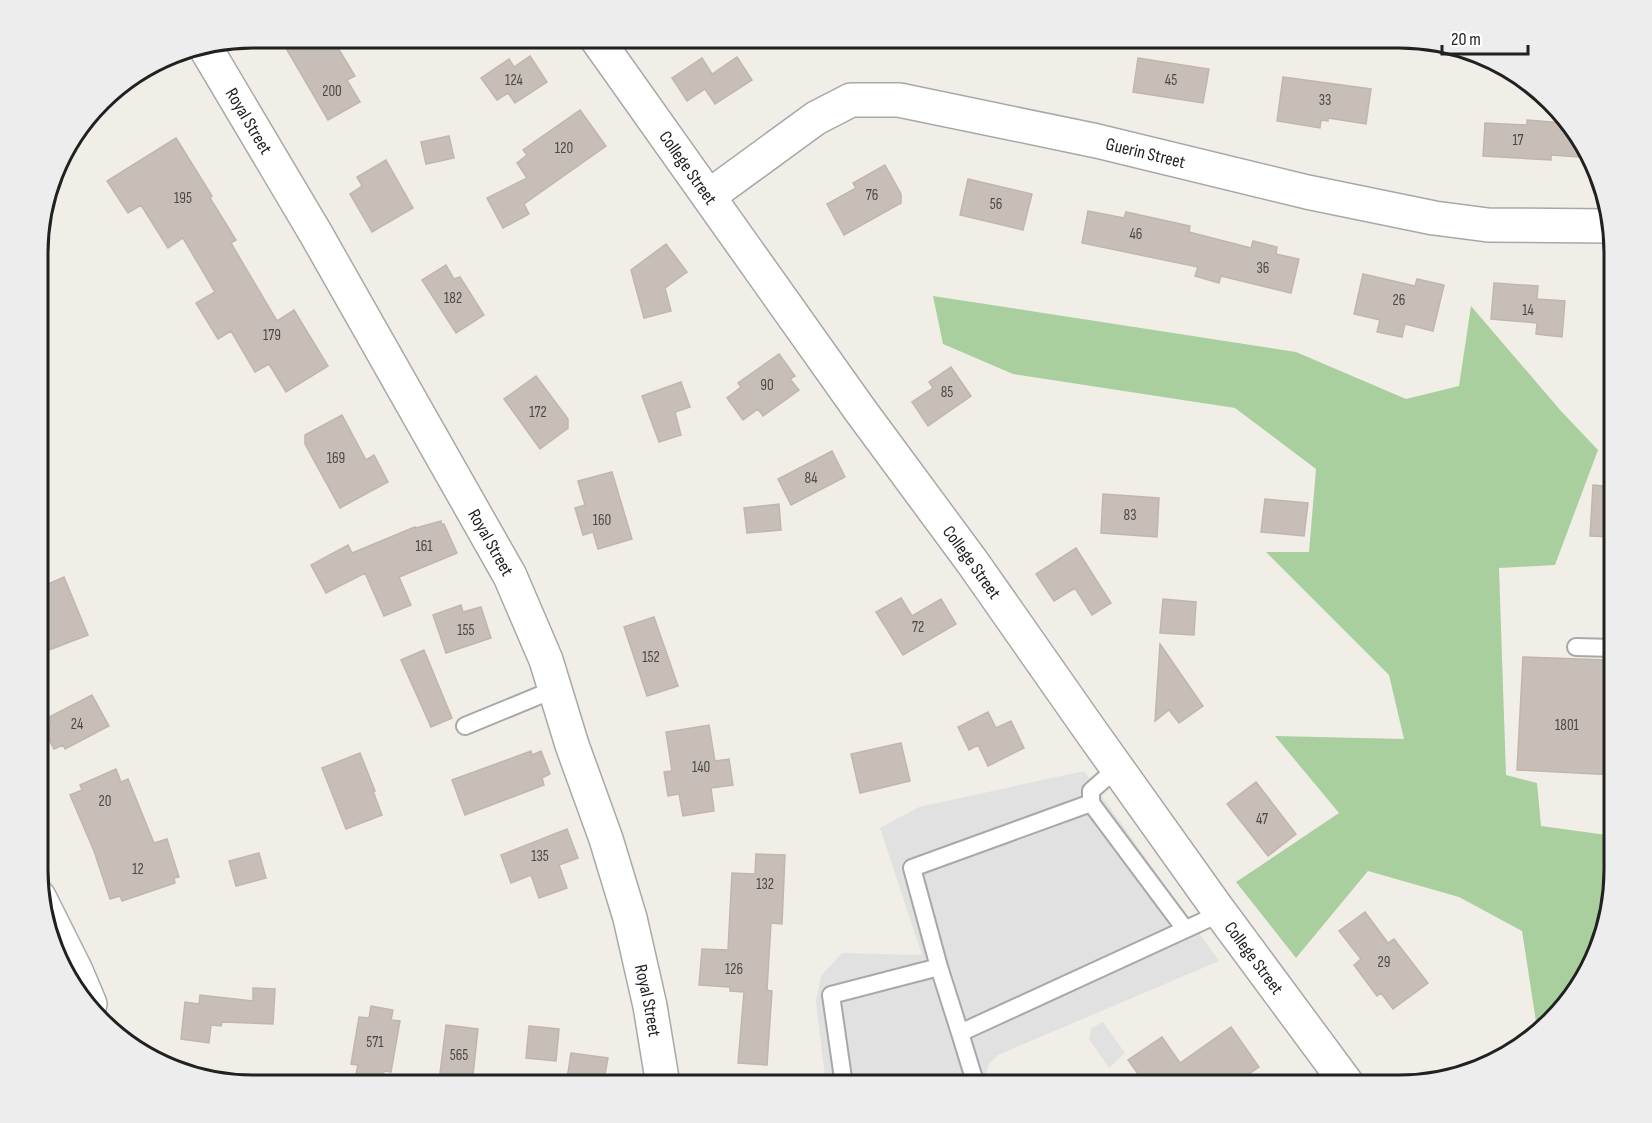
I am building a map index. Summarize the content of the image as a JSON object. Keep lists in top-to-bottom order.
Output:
{
  "streets": {
    "street": ["Royal Street", "Guerin Street", "College Street"]
  },
  "crossings": [
    ["Guerin Street", "College Street"]
  ],
  "house_numbers": [
    "124",
    "45",
    "200",
    "33",
    "17",
    "120",
    "76",
    "195",
    "56",
    "46",
    "36",
    "182",
    "26",
    "14",
    "179",
    "90",
    "85",
    "172",
    "169",
    "84",
    "83",
    "160",
    "161",
    "72",
    "155",
    "152",
    "24",
    "1801",
    "140",
    "20",
    "47",
    "135",
    "12",
    "132",
    "29",
    "126",
    "571",
    "565"
  ],
  "scale_bar": "20 m"
}
